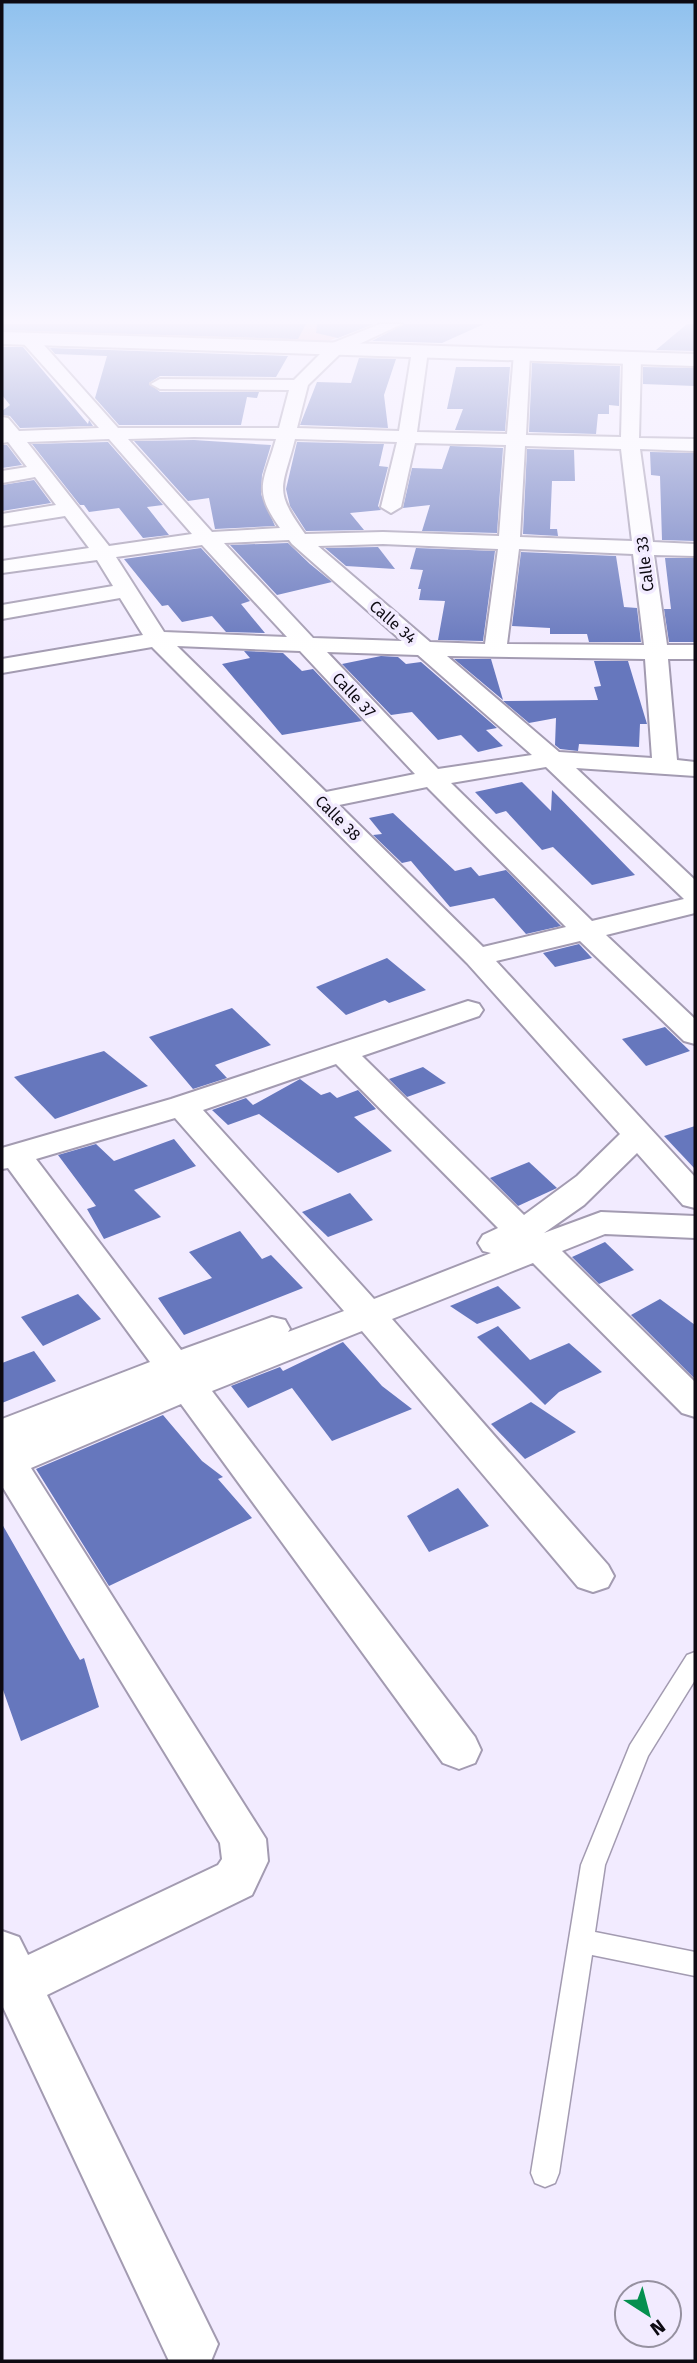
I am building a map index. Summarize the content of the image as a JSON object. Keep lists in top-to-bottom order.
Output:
{
  "streets": {
    "street": [
      "Calle 33",
      "Calle 34",
      "Calle 37",
      "Calle 38"
    ]
  },
  "north": "bottom right"
}
